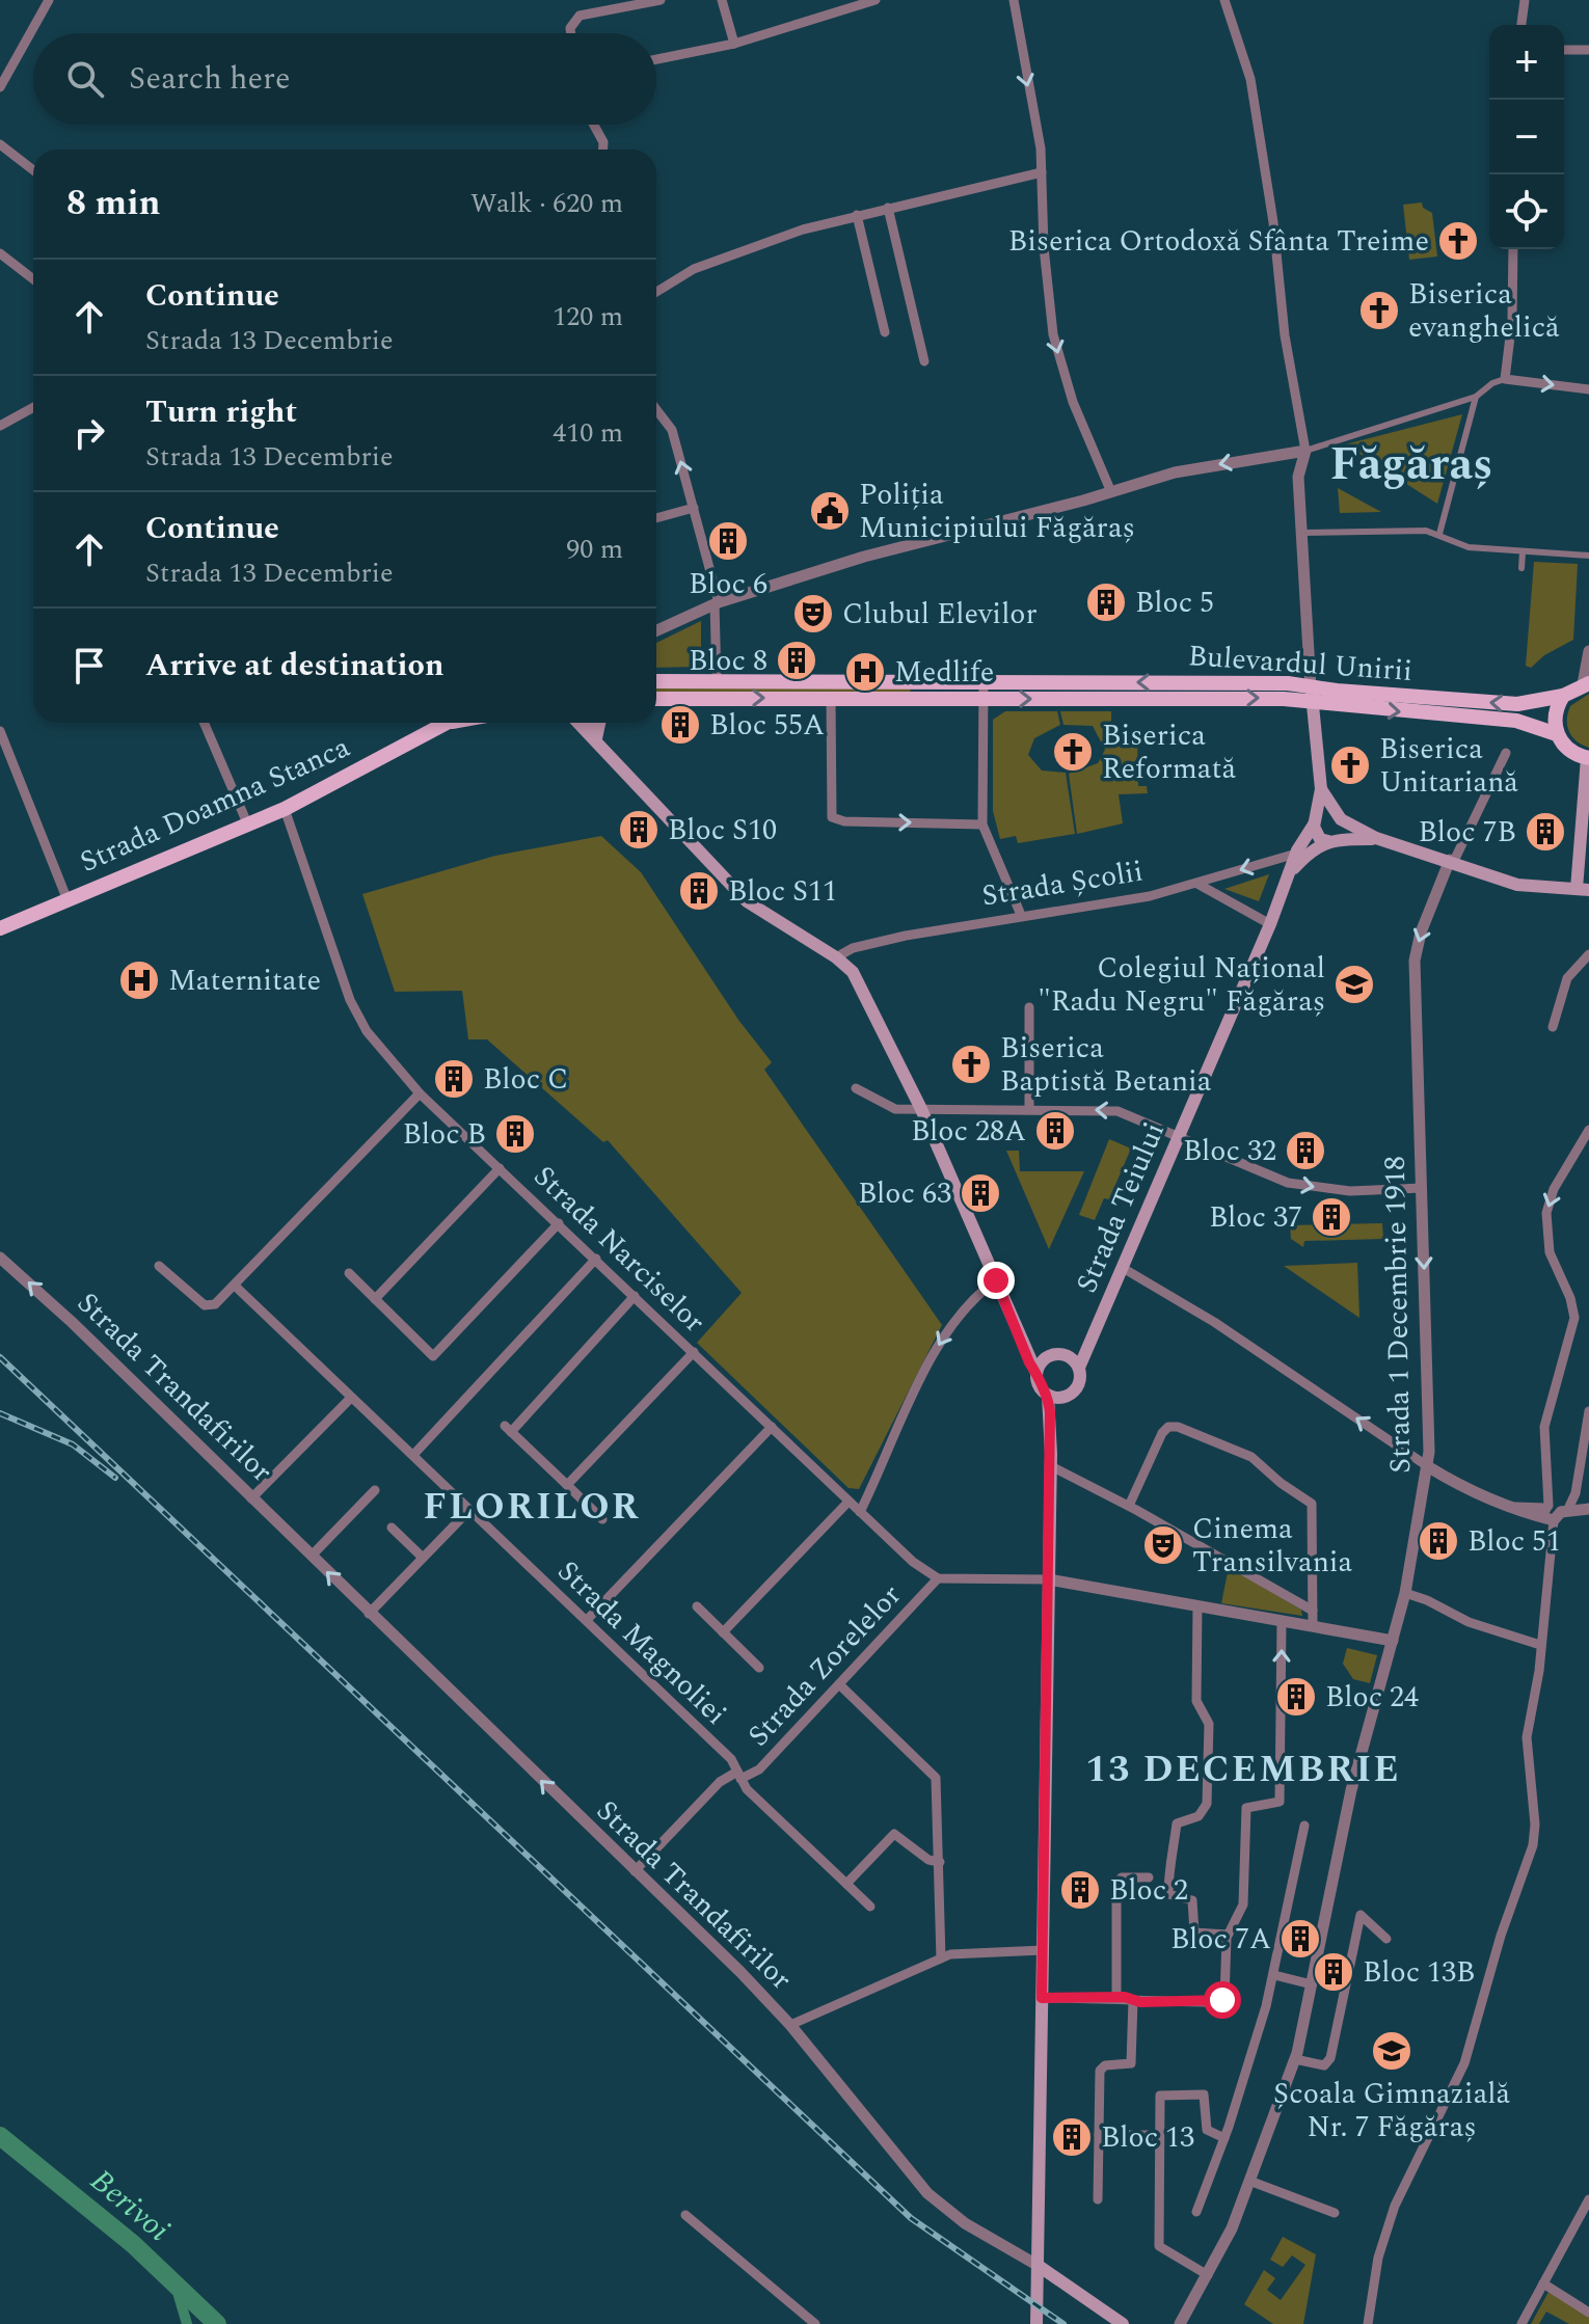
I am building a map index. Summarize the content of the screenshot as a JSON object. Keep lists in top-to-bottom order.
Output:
{
  "streets": {
    "main road": ["Bulevardul Unirii", "Strada Doamna Stanca", "Strada Teiului"],
    "street": [
      "Strada Școlii",
      "Strada Narciselor",
      "Strada 1 Decembrie 1918",
      "Strada Trandafirilor",
      "Strada Magnoliei",
      "Strada Zorelelor"
    ]
  },
  "crossings": [
    ["Strada Doamna Stanca", "Strada Narciselor"],
    ["Strada Narciselor", "Strada Zorelelor"],
    ["Strada Trandafirilor", "Strada Zorelelor"],
    ["Strada Magnoliei", "Strada Zorelelor"]
  ],
  "one_way": ["Strada 1 Decembrie 1918", "Strada Trandafirilor"],
  "districts": ["Făgăraș", "FLORILOR", "13 DECEMBRIE"],
  "water": ["Berivoi"],
  "places": {
    "church": [
      "Biserica Ortodoxă Sfânta Treime",
      "Biserica evanghelică",
      "Biserica Reformată",
      "Biserica Unitariană",
      "Biserica Baptistă Betania"
    ],
    "public building": ["Poliția Municipiului Făgăraș"],
    "building": [
      "Bloc 6",
      "Bloc 5",
      "Bloc 8",
      "Bloc 55A",
      "Bloc S10",
      "Bloc 7B",
      "Bloc S11",
      "Bloc C",
      "Bloc 28A",
      "Bloc B",
      "Bloc 32",
      "Bloc 63",
      "Bloc 37",
      "Bloc 51",
      "Bloc 24",
      "Bloc 2",
      "Bloc 7A",
      "Bloc 13B",
      "Bloc 13"
    ],
    "theatre": ["Clubul Elevilor", "Cinema Transilvania"],
    "hospital": ["Medlife", "Maternitate"],
    "school or university": ["Colegiul Național \"Radu Negru\" Făgăraș", "Școala Gimnazială Nr. 7 Făgăraș"]
  },
  "page": {
    "map_buttons": ["+", "−"],
    "search": "Search here",
    "heading": ["8 min", "Walk · 620 m"],
    "list": [
      ["Continue", "Strada 13 Decembrie", "120 m"],
      ["Turn right", "Strada 13 Decembrie", "410 m"],
      ["Continue", "Strada 13 Decembrie", "90 m"],
      "Arrive at destination"
    ]
  }
}
